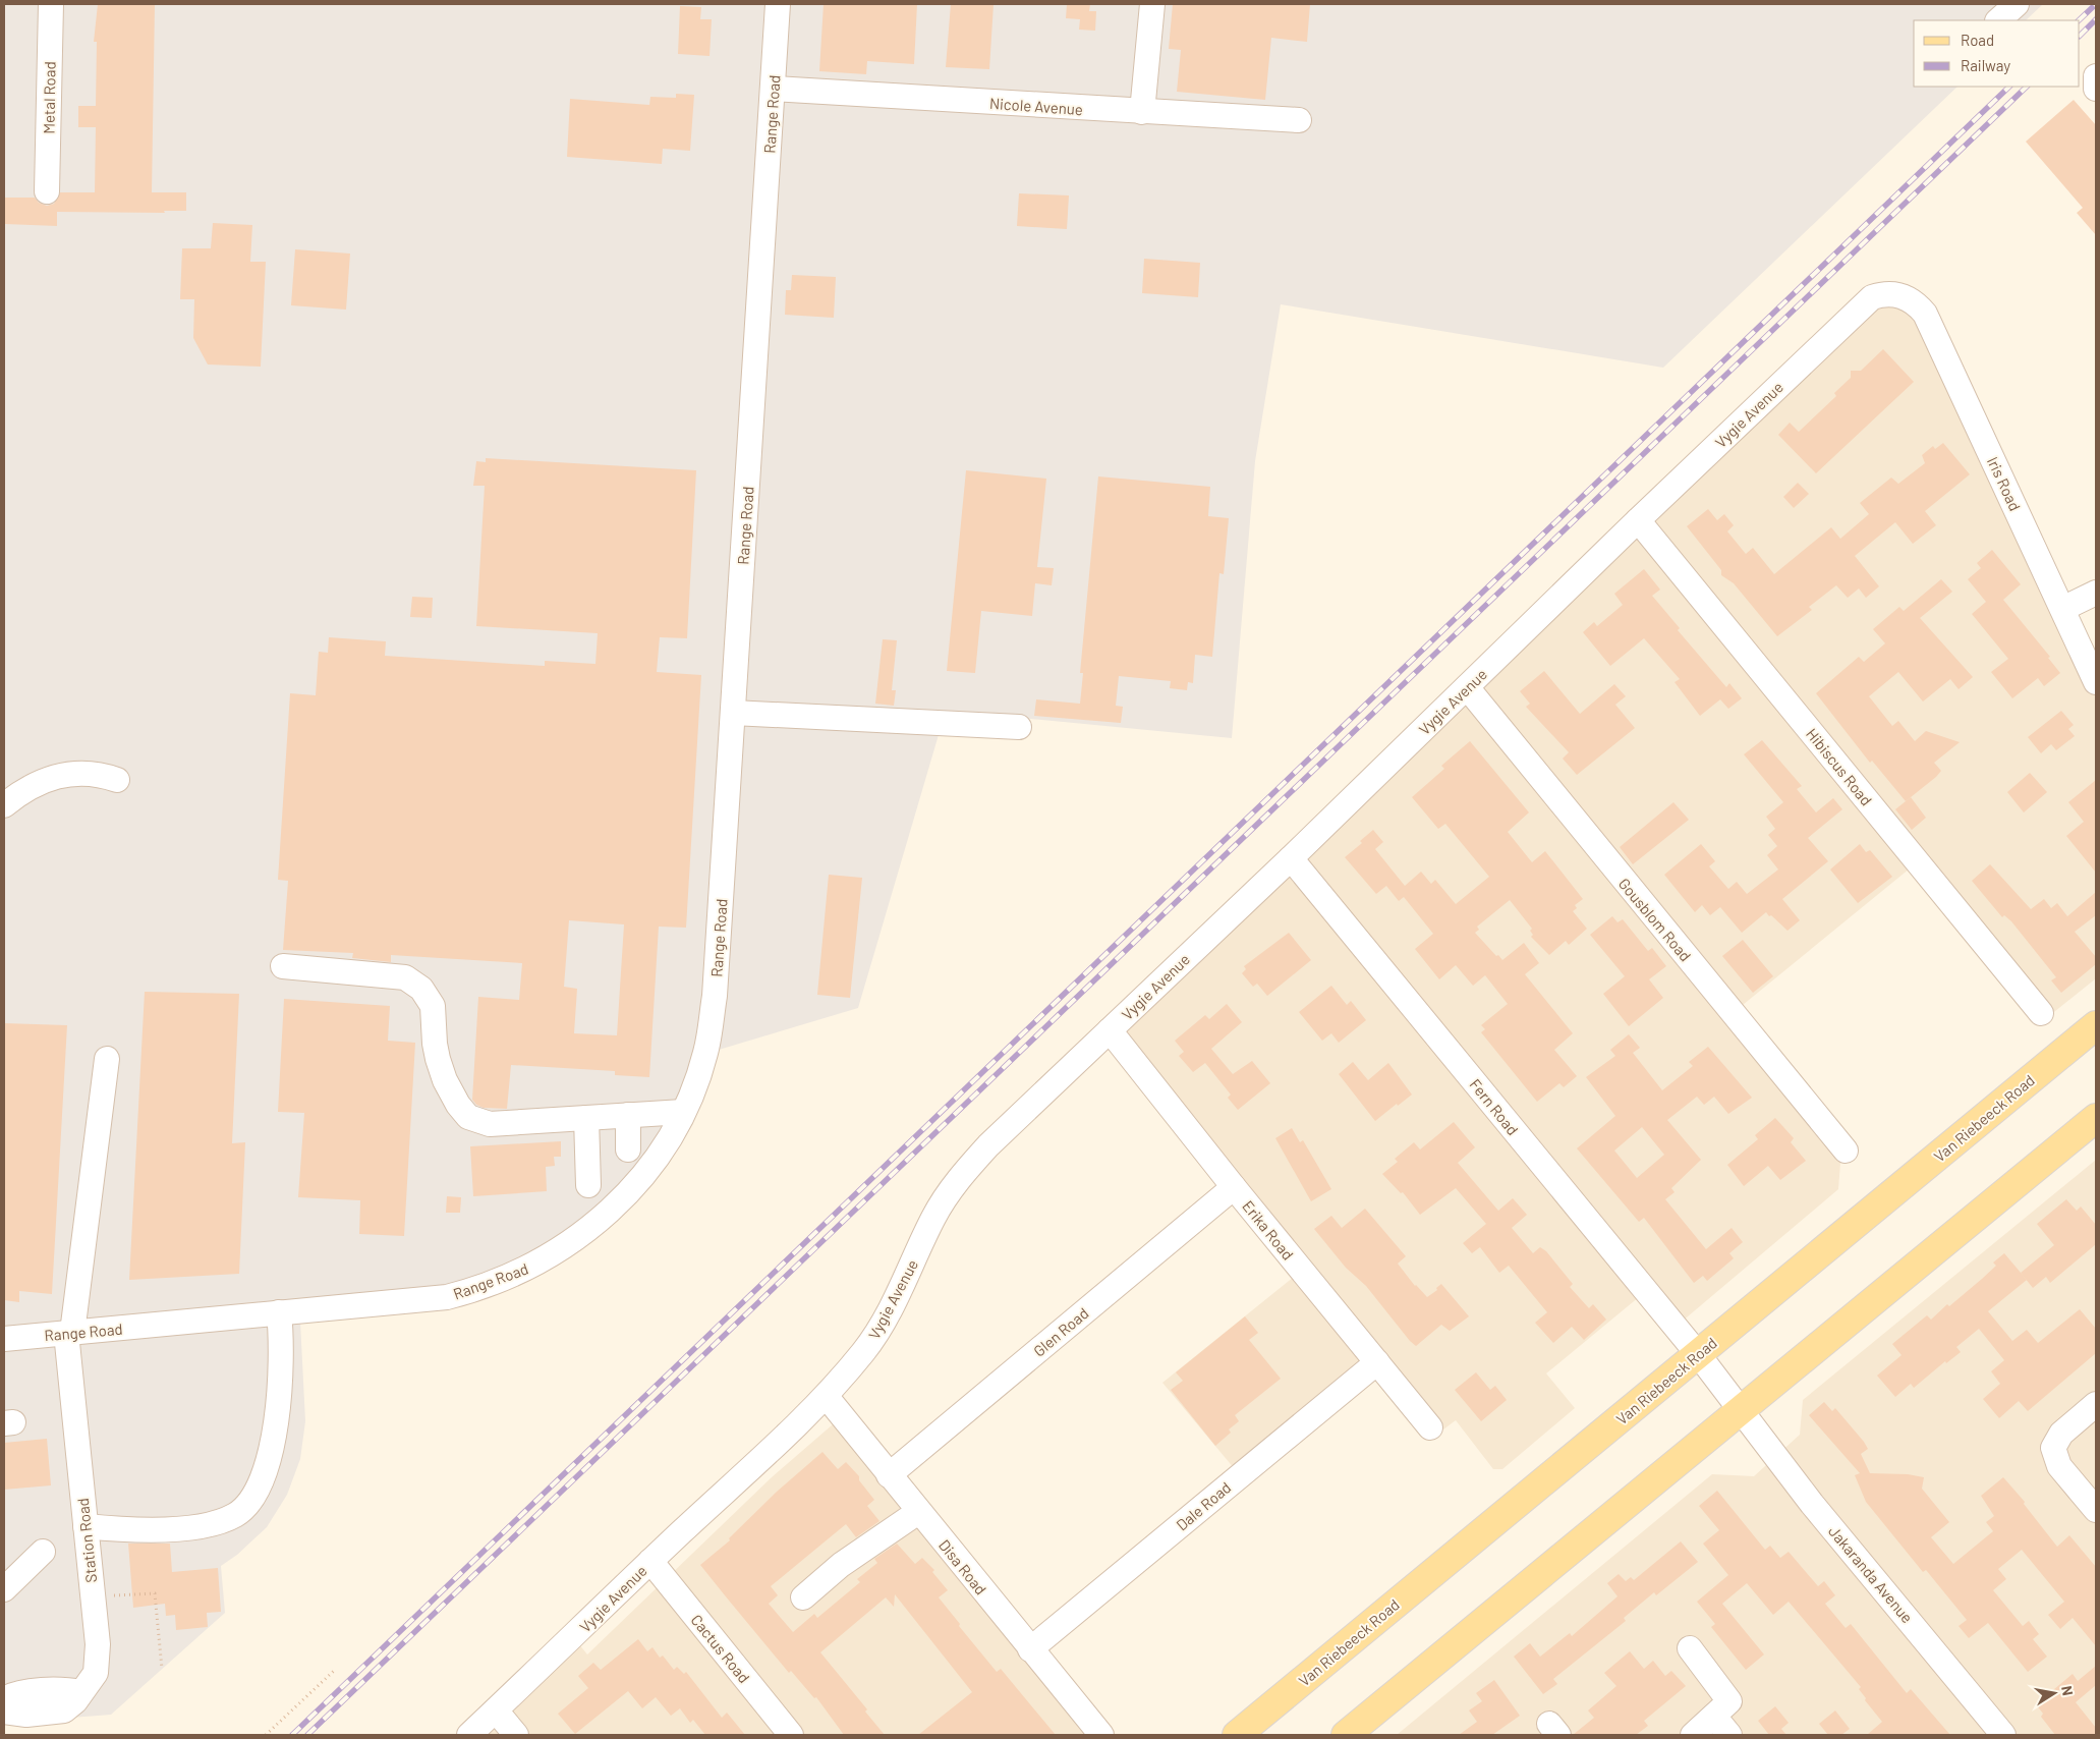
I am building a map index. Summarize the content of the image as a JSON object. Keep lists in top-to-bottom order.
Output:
{
  "streets": {
    "main road": ["Van Riebeeck Road"],
    "street": [
      "Metal Road",
      "Nicole Avenue",
      "Range Road",
      "Vygie Avenue",
      "Iris Road",
      "Hibiscus Road",
      "Gousblom Road",
      "Fern Road",
      "Erika Road",
      "Glen Road",
      "Dale Road",
      "Station Road",
      "Disa Road",
      "Jakaranda Avenue",
      "Cactus Road"
    ]
  },
  "crossings": [
    ["Nicole Avenue", "Range Road"],
    ["Range Road", "Station Road"],
    ["Vygie Avenue", "Iris Road"],
    ["Vygie Avenue", "Hibiscus Road"],
    ["Vygie Avenue", "Gousblom Road"],
    ["Vygie Avenue", "Fern Road"],
    ["Vygie Avenue", "Erika Road"],
    ["Vygie Avenue", "Disa Road"],
    ["Vygie Avenue", "Cactus Road"],
    ["Fern Road", "Van Riebeeck Road"],
    ["Fern Road", "Jakaranda Avenue"],
    ["Erika Road", "Glen Road"],
    ["Erika Road", "Dale Road"],
    ["Glen Road", "Disa Road"],
    ["Dale Road", "Disa Road"]
  ],
  "legend": ["Road", "Railway"],
  "north": "right"
}
